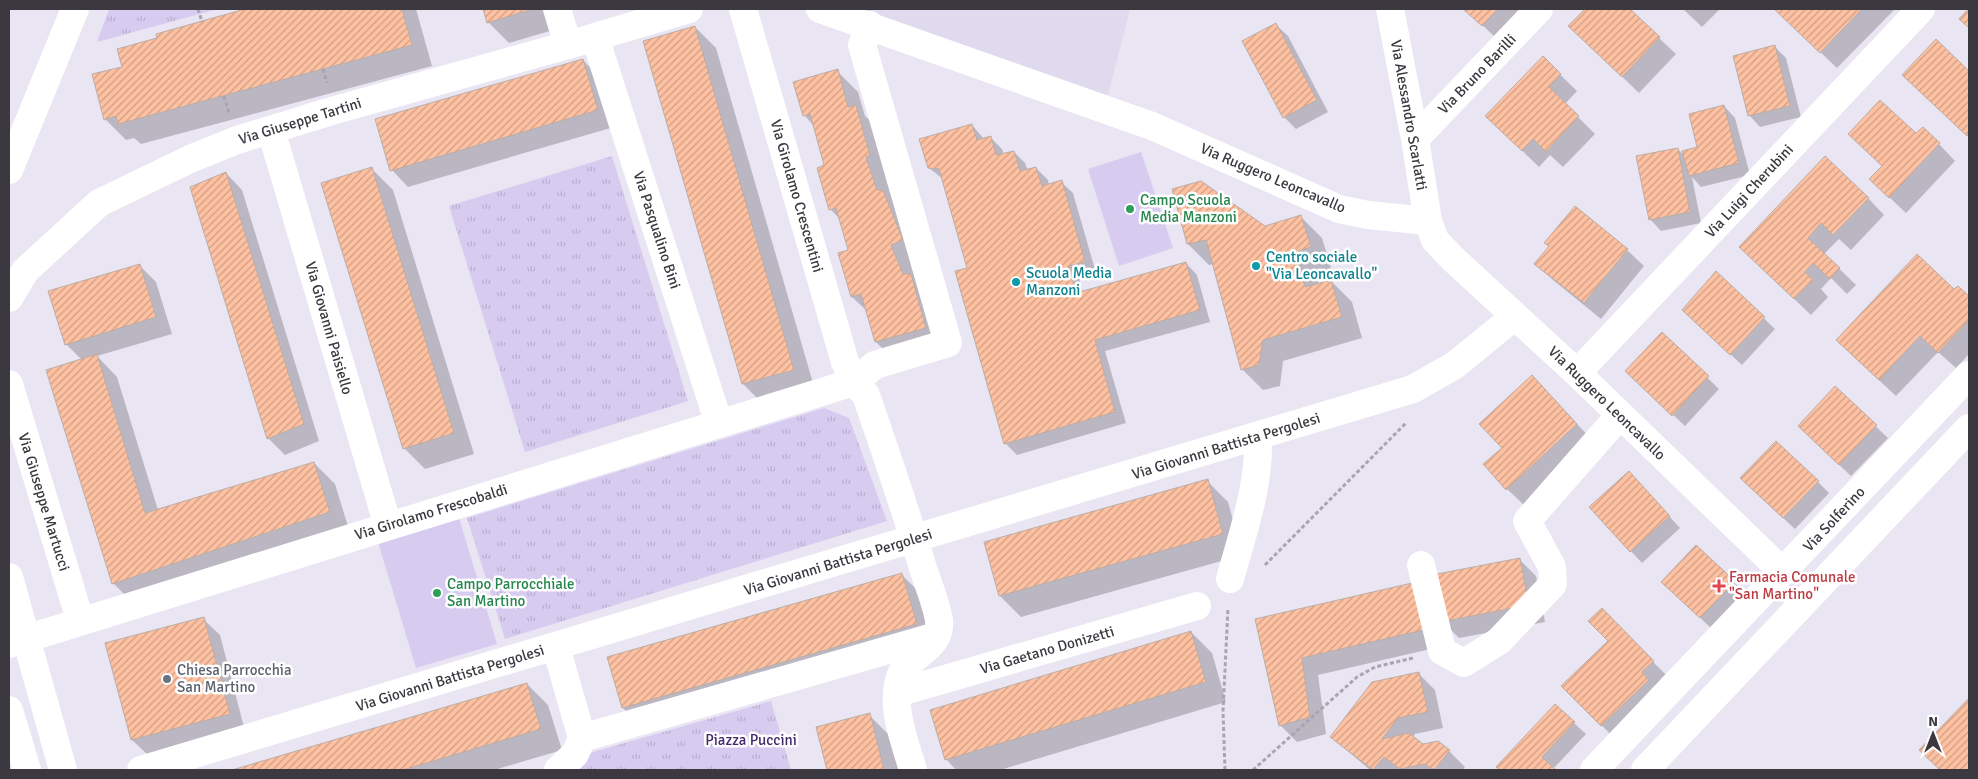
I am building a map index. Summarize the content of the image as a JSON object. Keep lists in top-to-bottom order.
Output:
{
  "streets": {
    "street": [
      "Via Bruno Barilli",
      "Via Alessandro Scarlatti",
      "Via Giuseppe Tartini",
      "Via Ruggero Leoncavallo",
      "Via Luigi Cherubini",
      "Via Girolamo Crescentini",
      "Via Pasqualino Bini",
      "Via Giovanni Paisiello",
      "Via Giovanni Battista Pergolesi",
      "Via Giuseppe Martucci",
      "Via Girolamo Frescobaldi",
      "Via Solferino",
      "Via Gaetano Donizetti"
    ]
  },
  "crossings": [
    ["Via Bruno Barilli", "Via Alessandro Scarlatti"],
    ["Via Alessandro Scarlatti", "Via Ruggero Leoncavallo"],
    ["Via Giuseppe Tartini", "Via Pasqualino Bini"],
    ["Via Giuseppe Tartini", "Via Giovanni Paisiello"],
    ["Via Ruggero Leoncavallo", "Via Luigi Cherubini"],
    ["Via Ruggero Leoncavallo", "Via Giovanni Battista Pergolesi"],
    ["Via Ruggero Leoncavallo", "Via Girolamo Frescobaldi"],
    ["Via Ruggero Leoncavallo", "Via Solferino"],
    ["Via Girolamo Crescentini", "Via Girolamo Frescobaldi"],
    ["Via Pasqualino Bini", "Via Girolamo Frescobaldi"],
    ["Via Giovanni Paisiello", "Via Girolamo Frescobaldi"],
    ["Via Giuseppe Martucci", "Via Girolamo Frescobaldi"]
  ],
  "parks": ["Piazza Puccini"],
  "places": {
    "other": [
      "Campo Scuola Media Manzoni",
      "Centro sociale \"Via Leoncavallo\"",
      "Scuola Media Manzoni",
      "Campo Parrocchiale San Martino",
      "Chiesa Parrocchia San Martino"
    ],
    "health": ["Farmacia Comunale \"San Martino\""]
  },
  "north": "top"
}
